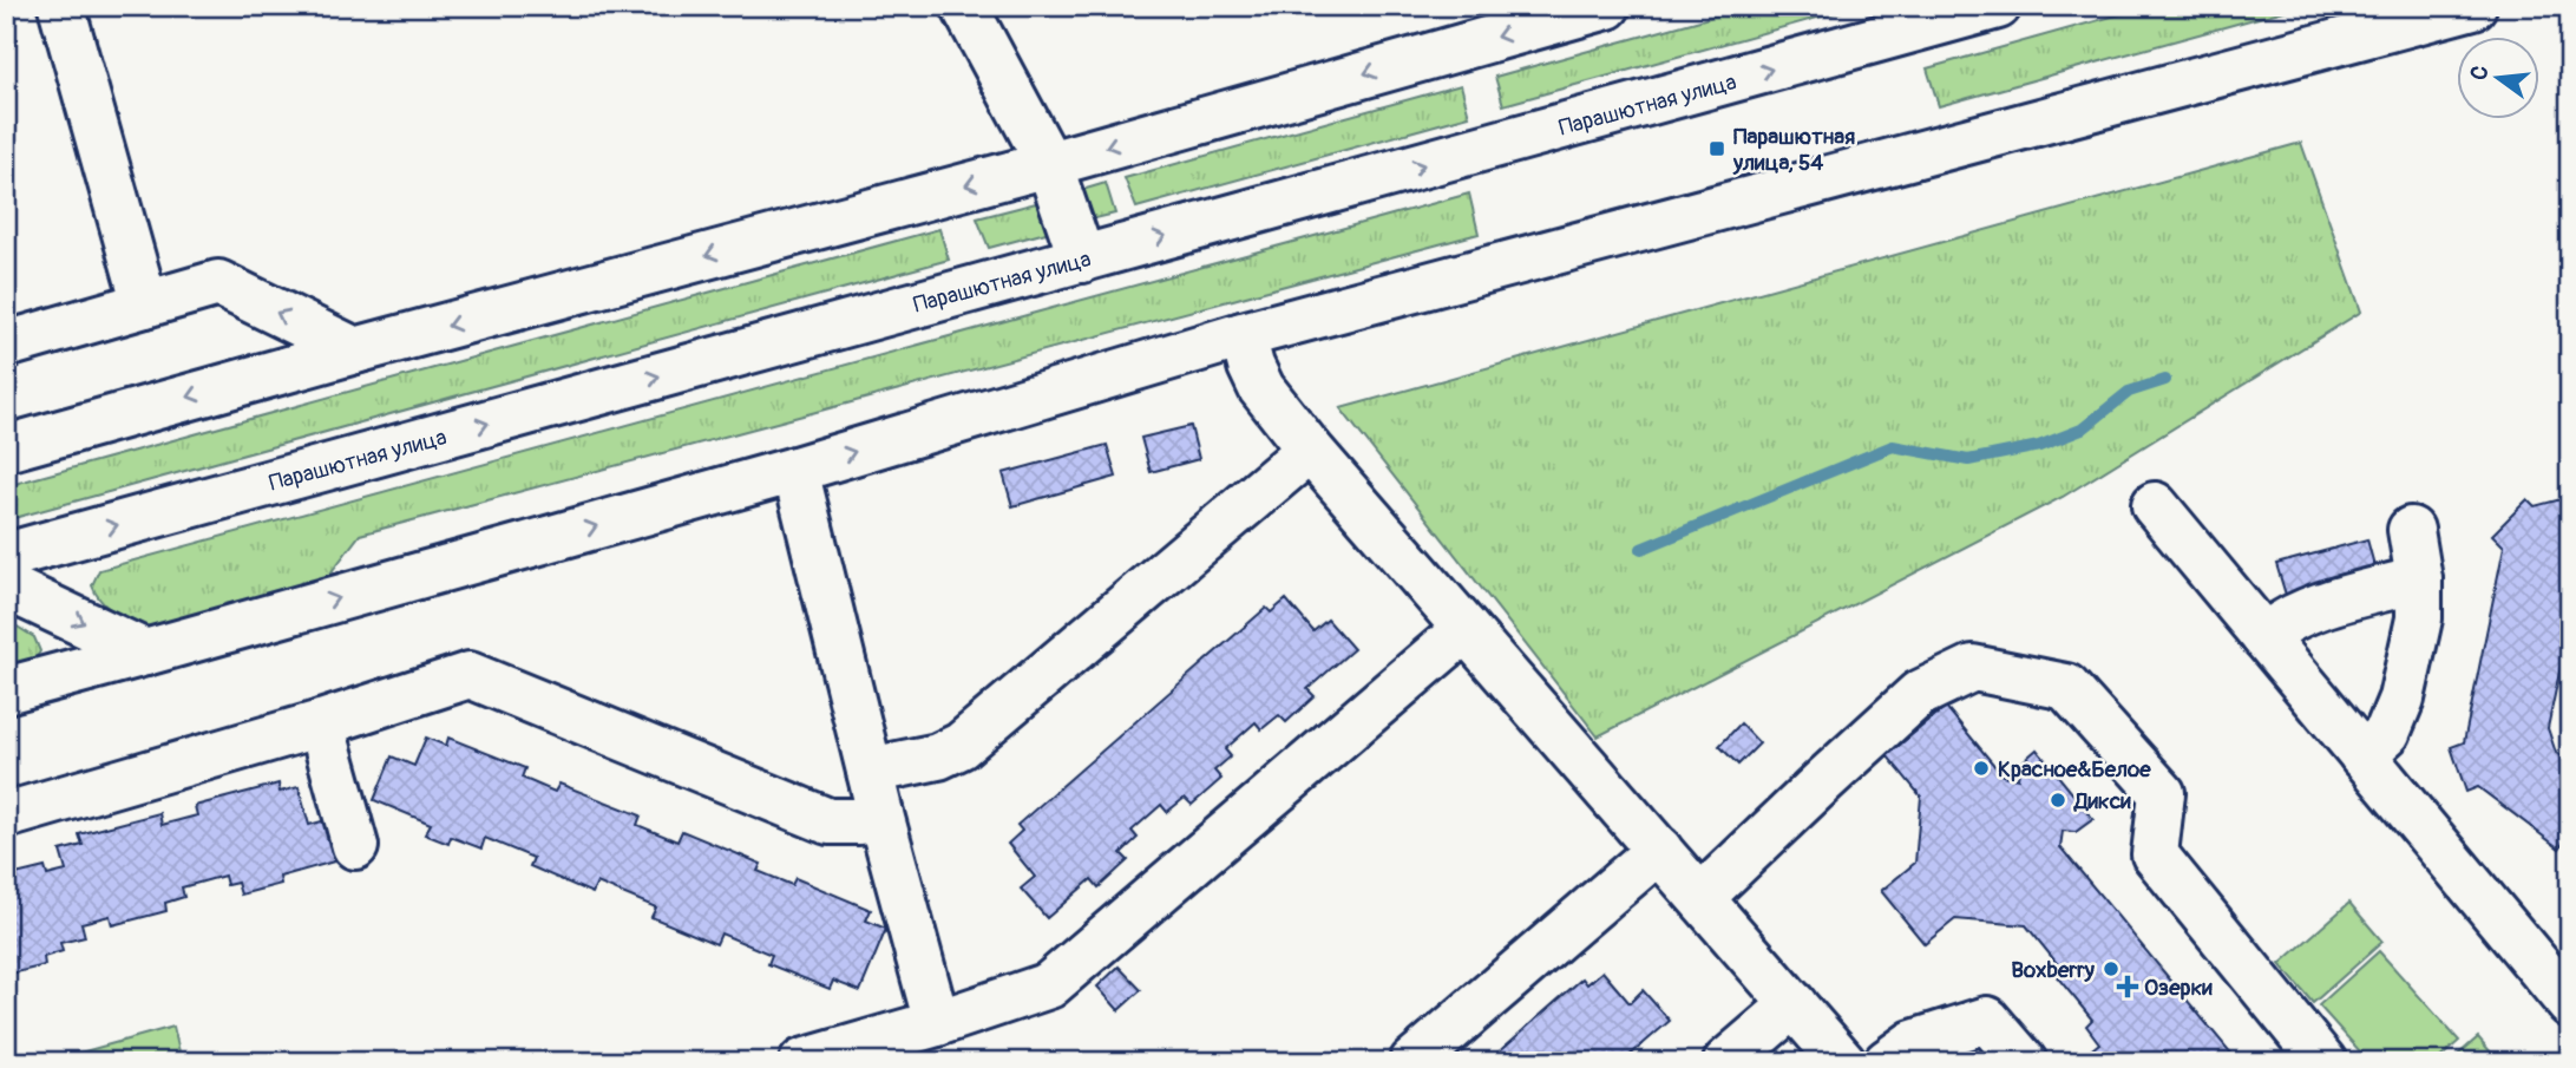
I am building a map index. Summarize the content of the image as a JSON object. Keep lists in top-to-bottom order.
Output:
{
  "streets": {
    "main road": ["Парашютная улица"]
  },
  "places": {
    "transit": ["Парашютная улица, 54"],
    "other": ["Красное&Белое", "Дикси", "Boxberry"],
    "health": ["Озерки"]
  },
  "north": "left"
}
